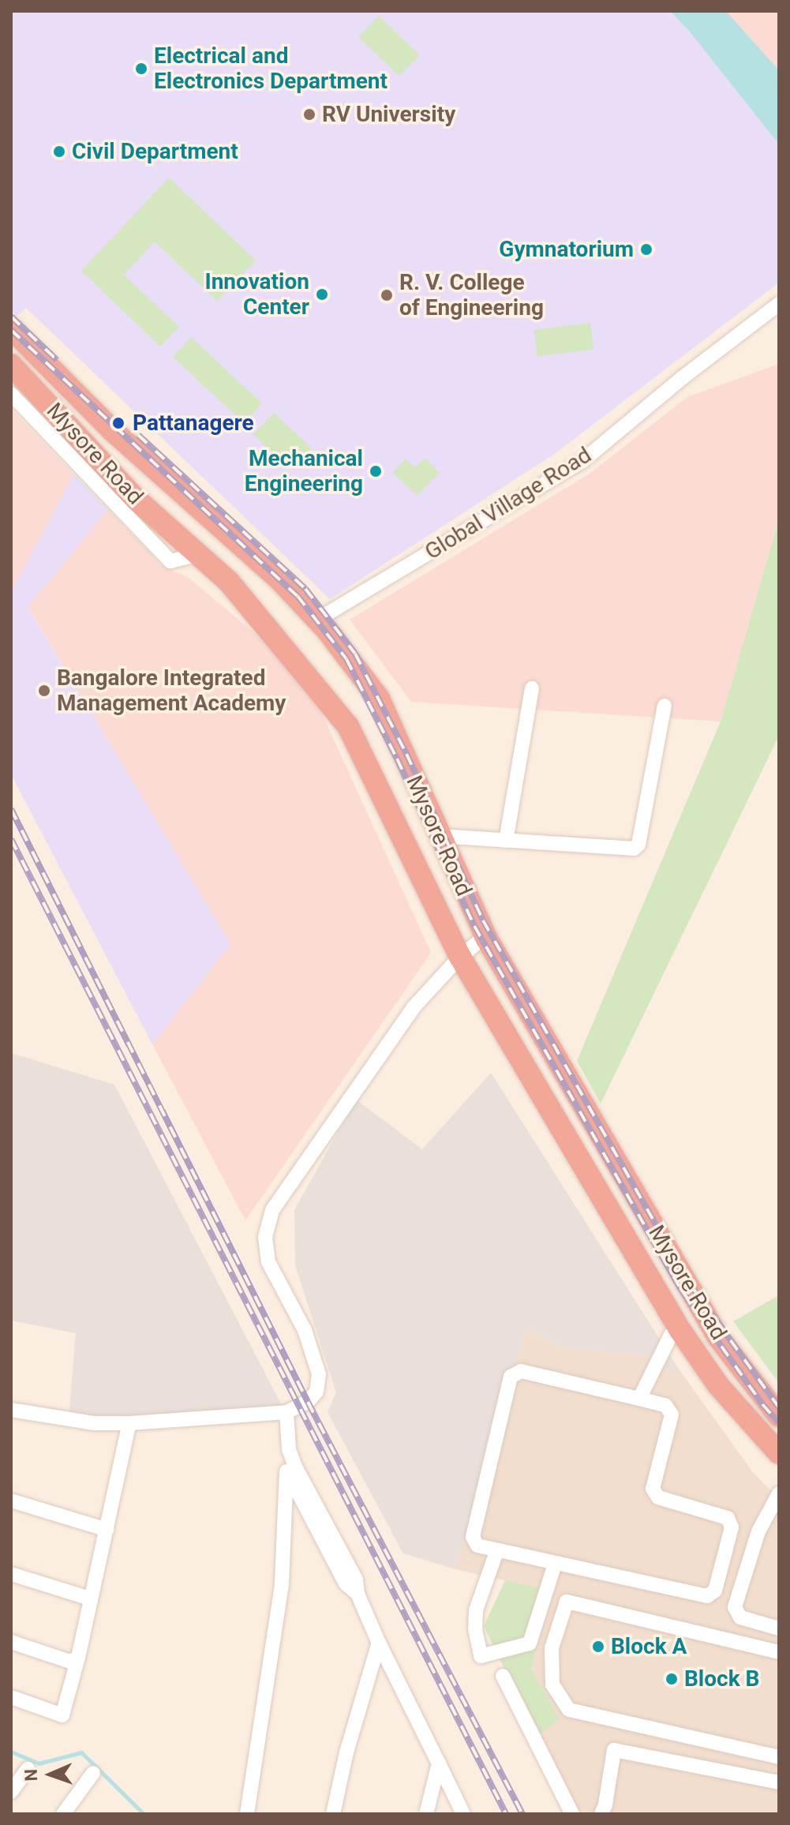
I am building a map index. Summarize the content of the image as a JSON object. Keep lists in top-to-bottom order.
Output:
{
  "streets": {
    "highway": ["Mysore Road"],
    "street": ["Global Village Road"]
  },
  "crossings": [
    ["Mysore Road", "Global Village Road"]
  ],
  "places": [
    "Electrical and Electronics Department",
    "RV University",
    "Civil Department",
    "Gymnatorium",
    "Innovation Center",
    "R. V. College of Engineering",
    "Pattanagere",
    "Mechanical Engineering",
    "Bangalore Integrated Management Academy",
    "Block A",
    "Block B"
  ],
  "north": "left"
}
